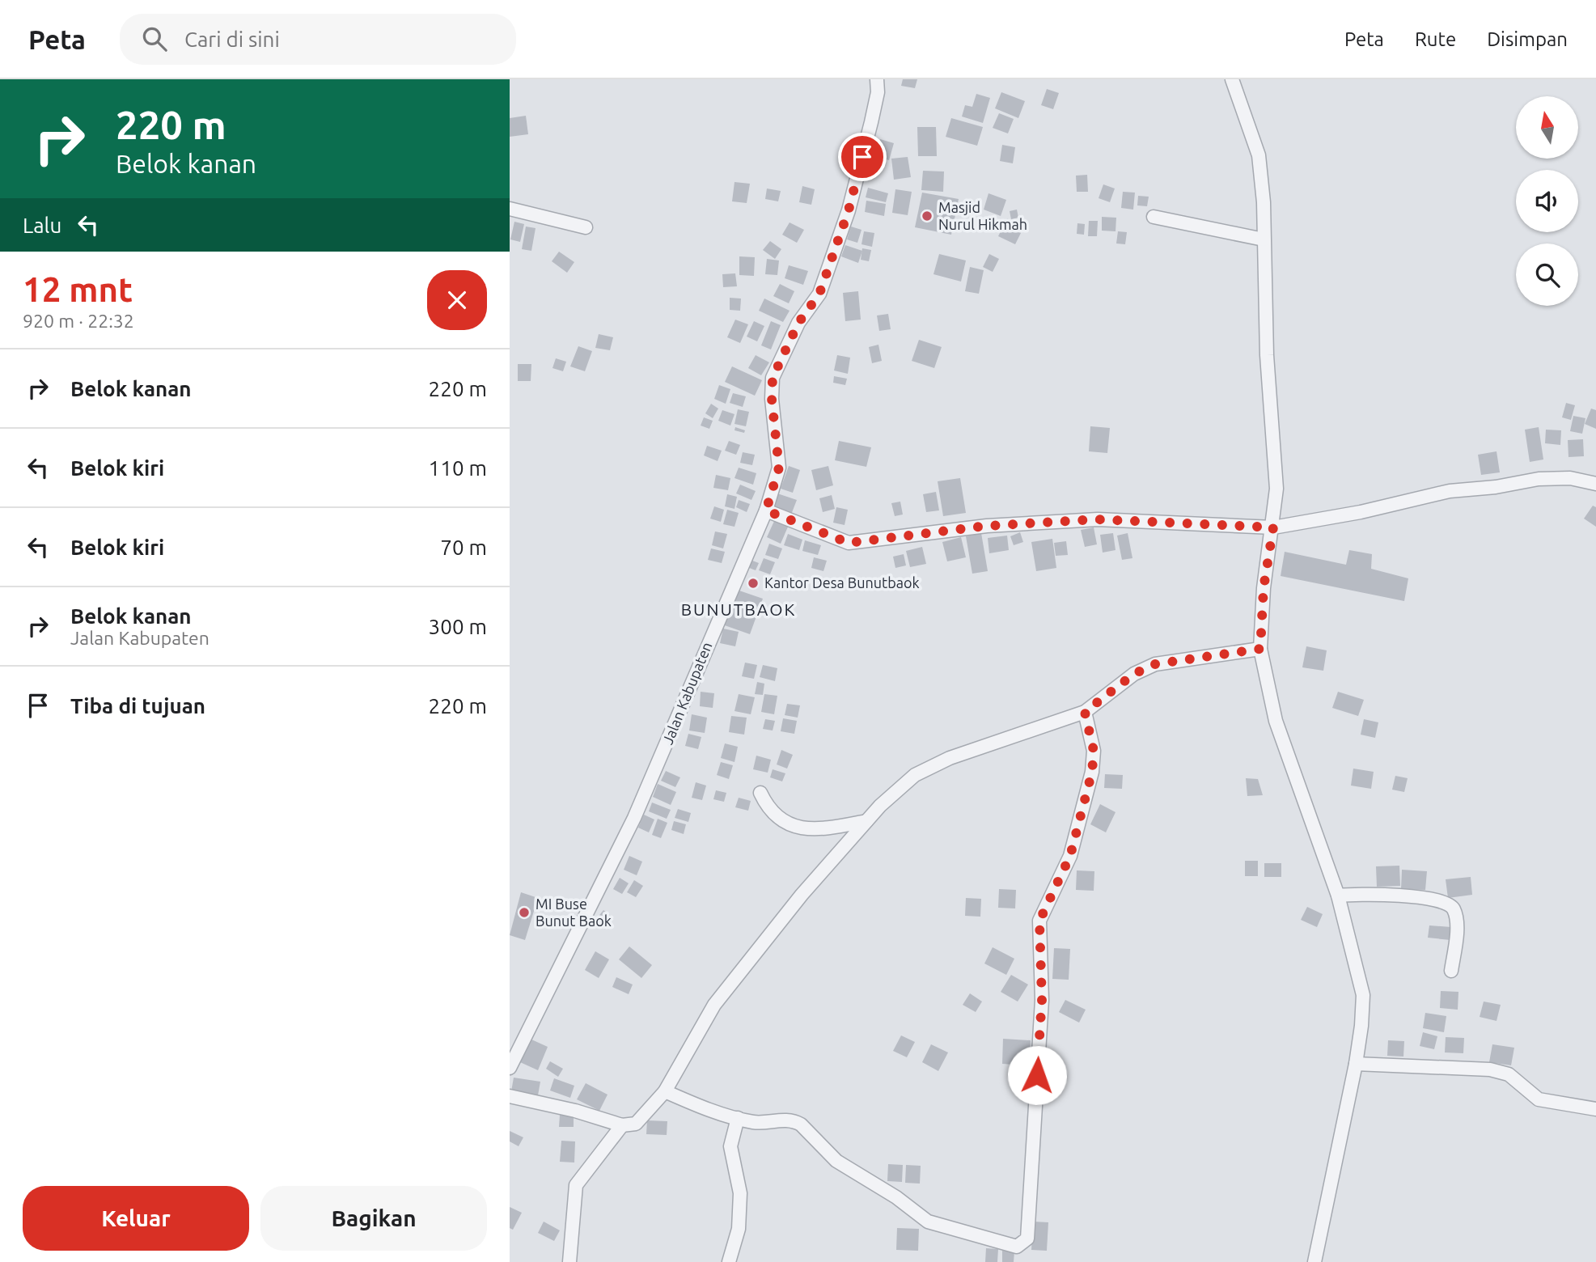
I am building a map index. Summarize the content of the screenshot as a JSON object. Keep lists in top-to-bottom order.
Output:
{
  "streets": {
    "street": ["Jalan Kabupaten"]
  },
  "districts": ["BUNUTBAOK"],
  "places": ["Masjid Nurul Hikmah", "Kantor Desa Bunutbaok", "MI Buse Bunut Baok"],
  "north": "top",
  "page": {
    "header": "Peta",
    "search": "Cari di sini",
    "nav": ["Peta", "Rute", "Disimpan"],
    "turn": ["220 m", "Belok kanan"],
    "then": "Lalu",
    "heading": ["12 mnt", "920 m · 22:32"],
    "list": [
      {
        "name": "Belok kanan",
        "value": "220 m"
      },
      {
        "name": "Belok kiri",
        "value": "110 m"
      },
      {
        "name": "Belok kiri",
        "value": "70 m"
      },
      {
        "name": "Belok kanan",
        "note": "Jalan Kabupaten",
        "value": "300 m"
      },
      {
        "name": "Tiba di tujuan",
        "value": "220 m"
      }
    ],
    "buttons": ["Keluar", "Bagikan"]
  }
}
